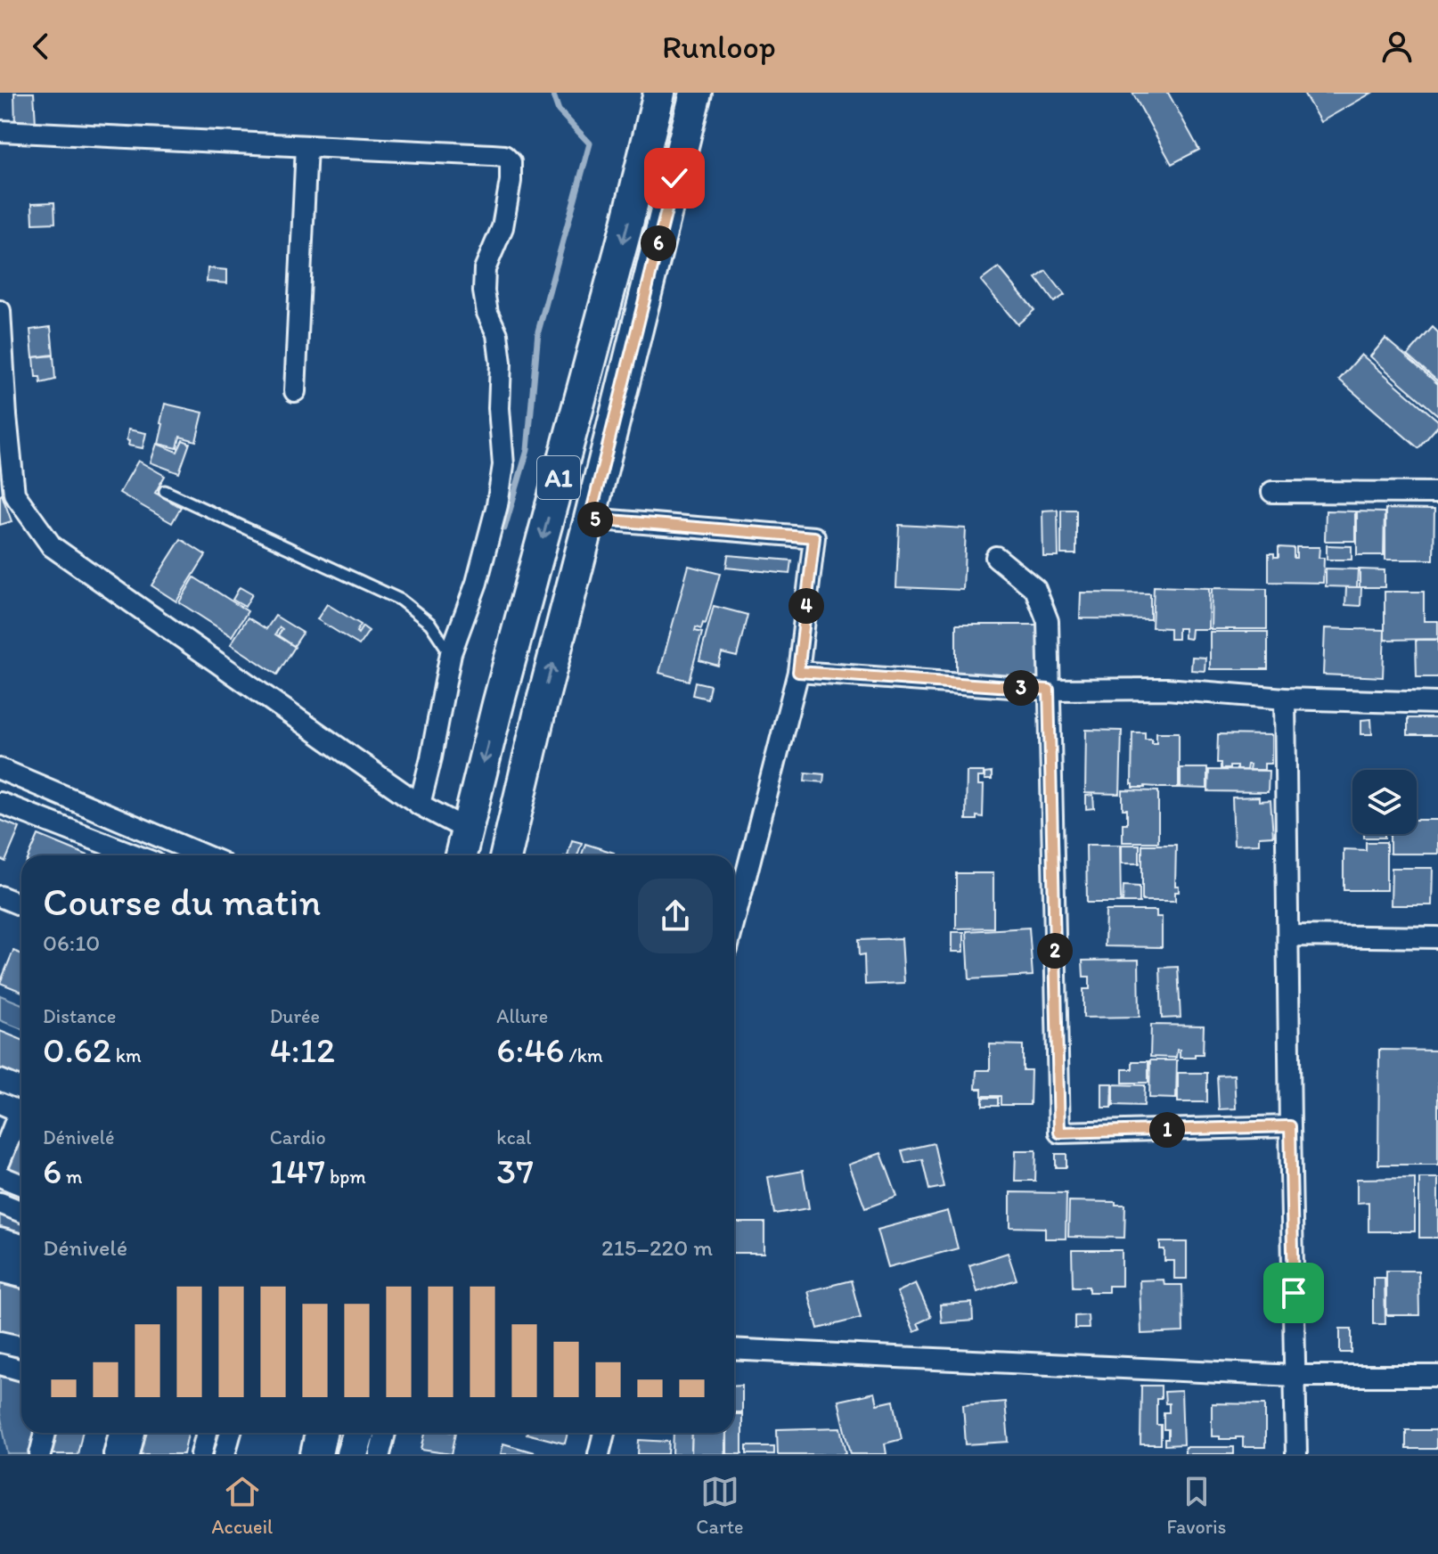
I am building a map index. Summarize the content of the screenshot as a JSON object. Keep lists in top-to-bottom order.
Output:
{
  "streets": {
    "main road": ["A1"]
  },
  "page": {
    "header": "Runloop",
    "pins": [
      "6",
      "5",
      "4",
      "3",
      "2",
      "1"
    ],
    "heading": ["Course du matin", "06:10"],
    "stats": [
      ["Distance", "0.62 km"],
      ["Durée", "4:12"],
      ["Allure", "6:46 /km"],
      ["Dénivelé", "6 m"],
      ["Cardio", "147 bpm"],
      ["kcal", "37"]
    ],
    "chart": ["Dénivelé", "215–220 m"],
    "tabs": ["Accueil", "Carte", "Favoris"]
  }
}
